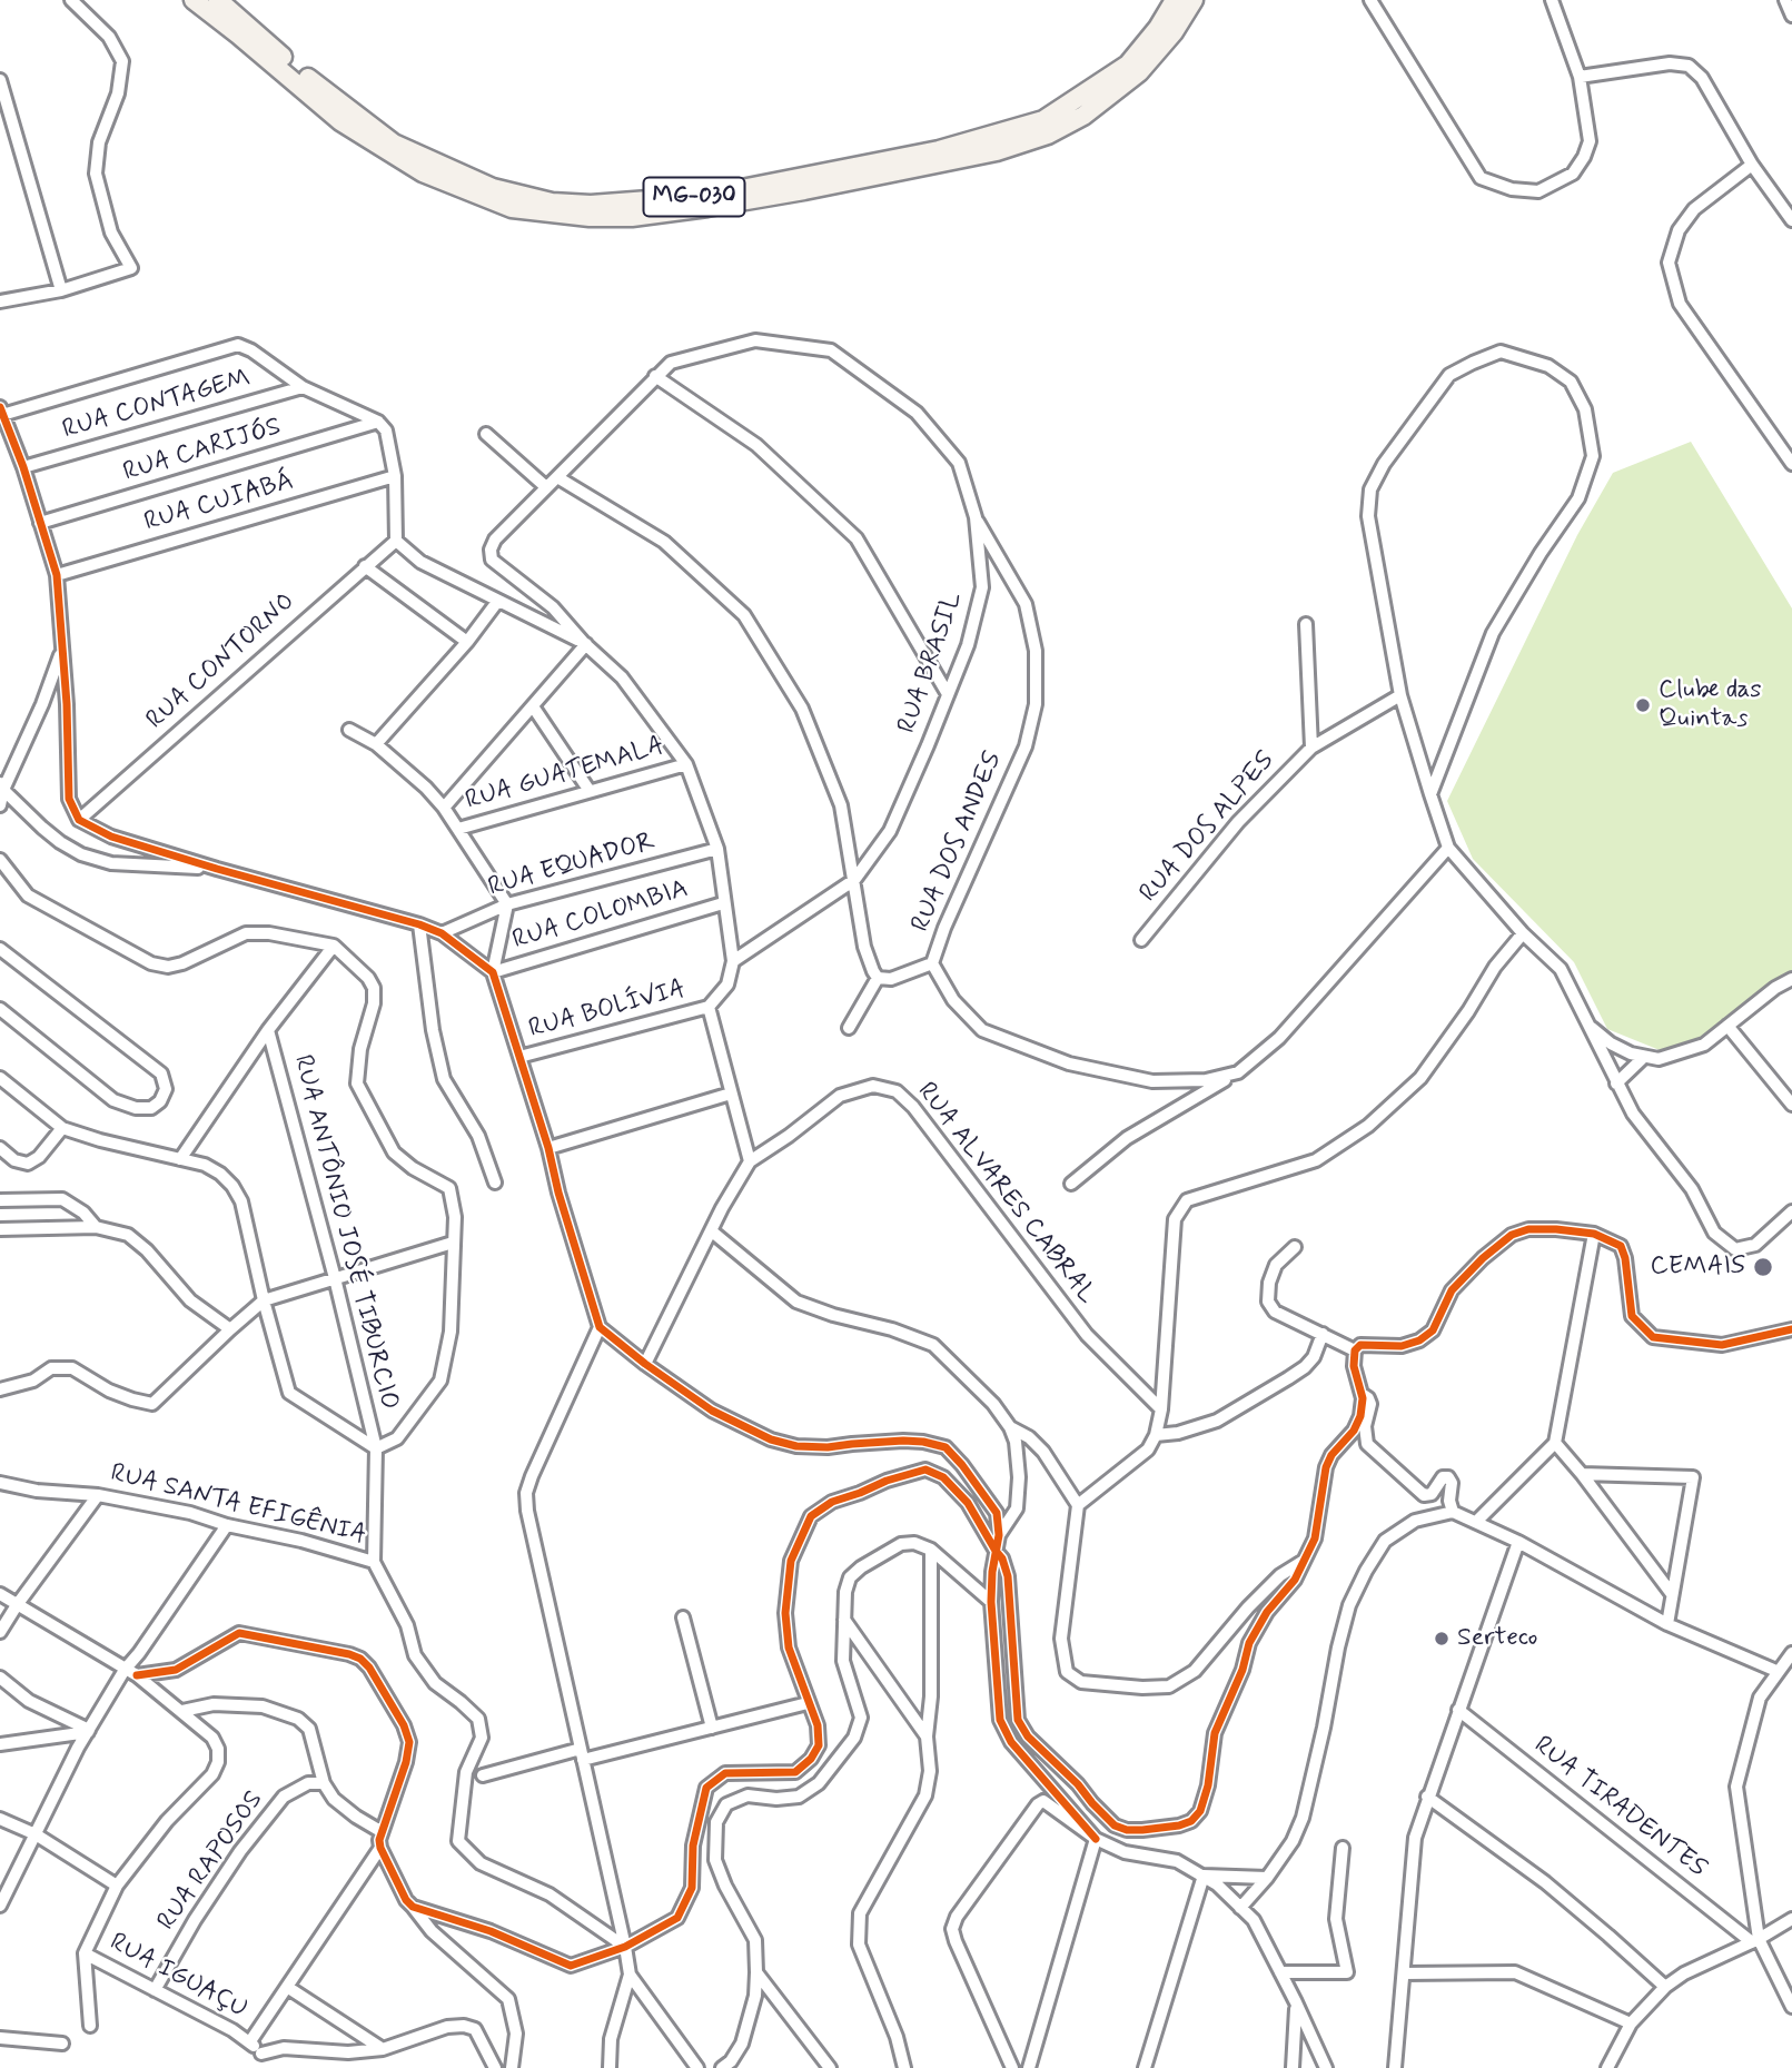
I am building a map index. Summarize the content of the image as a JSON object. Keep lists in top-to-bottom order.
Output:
{
  "streets": {
    "highway": ["MG-030"],
    "street": [
      "RUA CONTAGEM",
      "RUA CARIJÓS",
      "RUA CUIABÁ",
      "RUA CONTORNO",
      "RUA BRASIL",
      "RUA GUATEMALA",
      "RUA DOS ALPES",
      "RUA DOS ANDES",
      "RUA EQUADOR",
      "RUA COLOMBIA",
      "RUA BOLÍVIA",
      "RUA ALVARES CABRAL",
      "RUA ANTÔNIO JOSÉ TIBURCIO",
      "RUA SANTA EFIGÊNIA",
      "RUA TIRADENTES",
      "RUA RAPOSOS",
      "RUA IGUAÇU"
    ]
  },
  "crossings": [
    ["RUA BRASIL", "RUA DOS ANDES"],
    ["RUA ANTÔNIO JOSÉ TIBURCIO", "RUA SANTA EFIGÊNIA"],
    ["RUA RAPOSOS", "RUA IGUAÇU"]
  ],
  "places": ["Clube das Quintas", "CEMAIS", "Serteco"]
}
